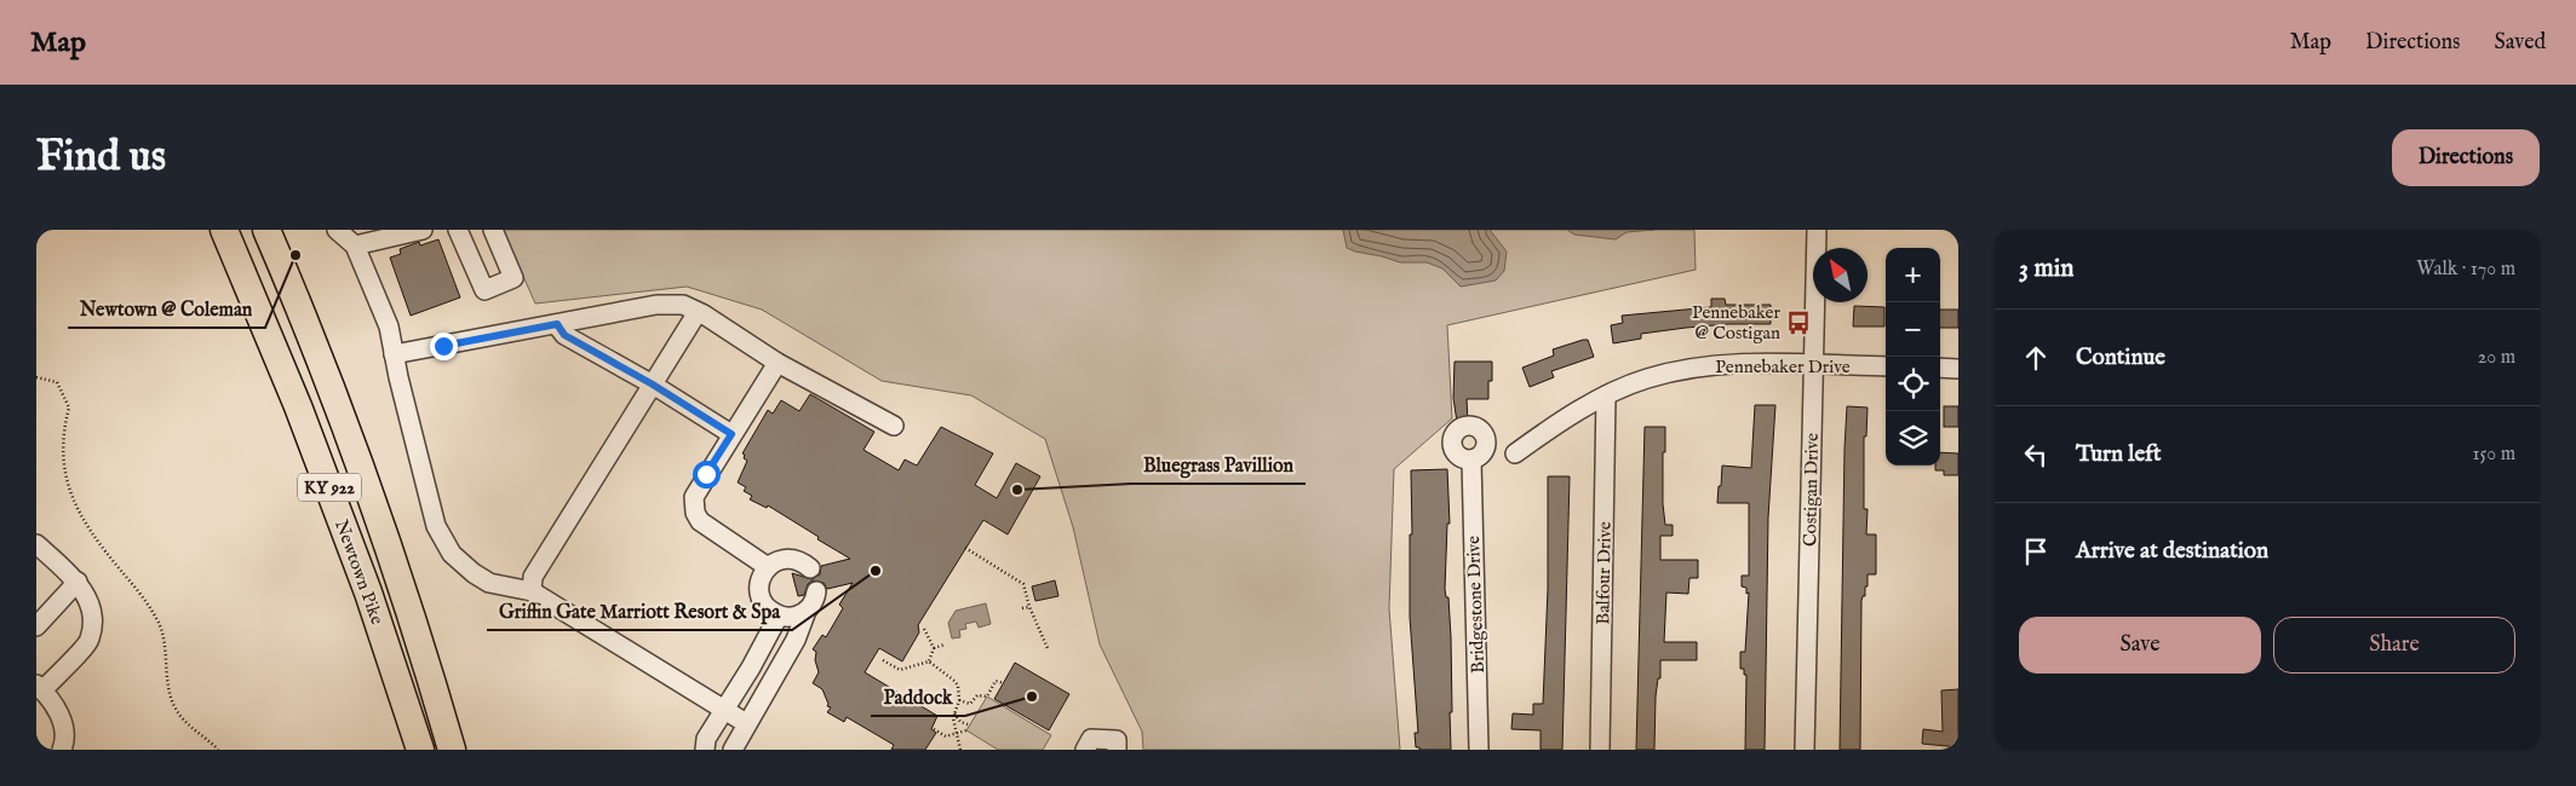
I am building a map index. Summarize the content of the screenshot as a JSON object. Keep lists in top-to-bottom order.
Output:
{
  "streets": {
    "highway": ["KY 922", "Newtown Pike"],
    "street": [
      "Pennebaker Drive",
      "Costigan Drive",
      "Balfour Drive",
      "Bridgestone Drive"
    ]
  },
  "crossings": [
    ["Pennebaker Drive", "Costigan Drive"],
    ["Pennebaker Drive", "Balfour Drive"]
  ],
  "places": {
    "other": [
      "Newtown @ Coleman",
      "Bluegrass Pavillion",
      "Griffin Gate Marriott Resort & Spa",
      "Paddock"
    ],
    "bus stop": ["Pennebaker @ Costigan"]
  },
  "north": "top left",
  "page": {
    "header": "Map",
    "nav": ["Map", "Directions", "Saved"],
    "buttons": [
      "Directions",
      ["Save", "Share"]
    ],
    "title": "Find us",
    "heading": ["3 min", "Walk · 170 m"],
    "map_buttons": ["+", "−"],
    "list": [
      ["Continue", "20 m"],
      ["Turn left", "150 m"],
      "Arrive at destination"
    ]
  }
}
